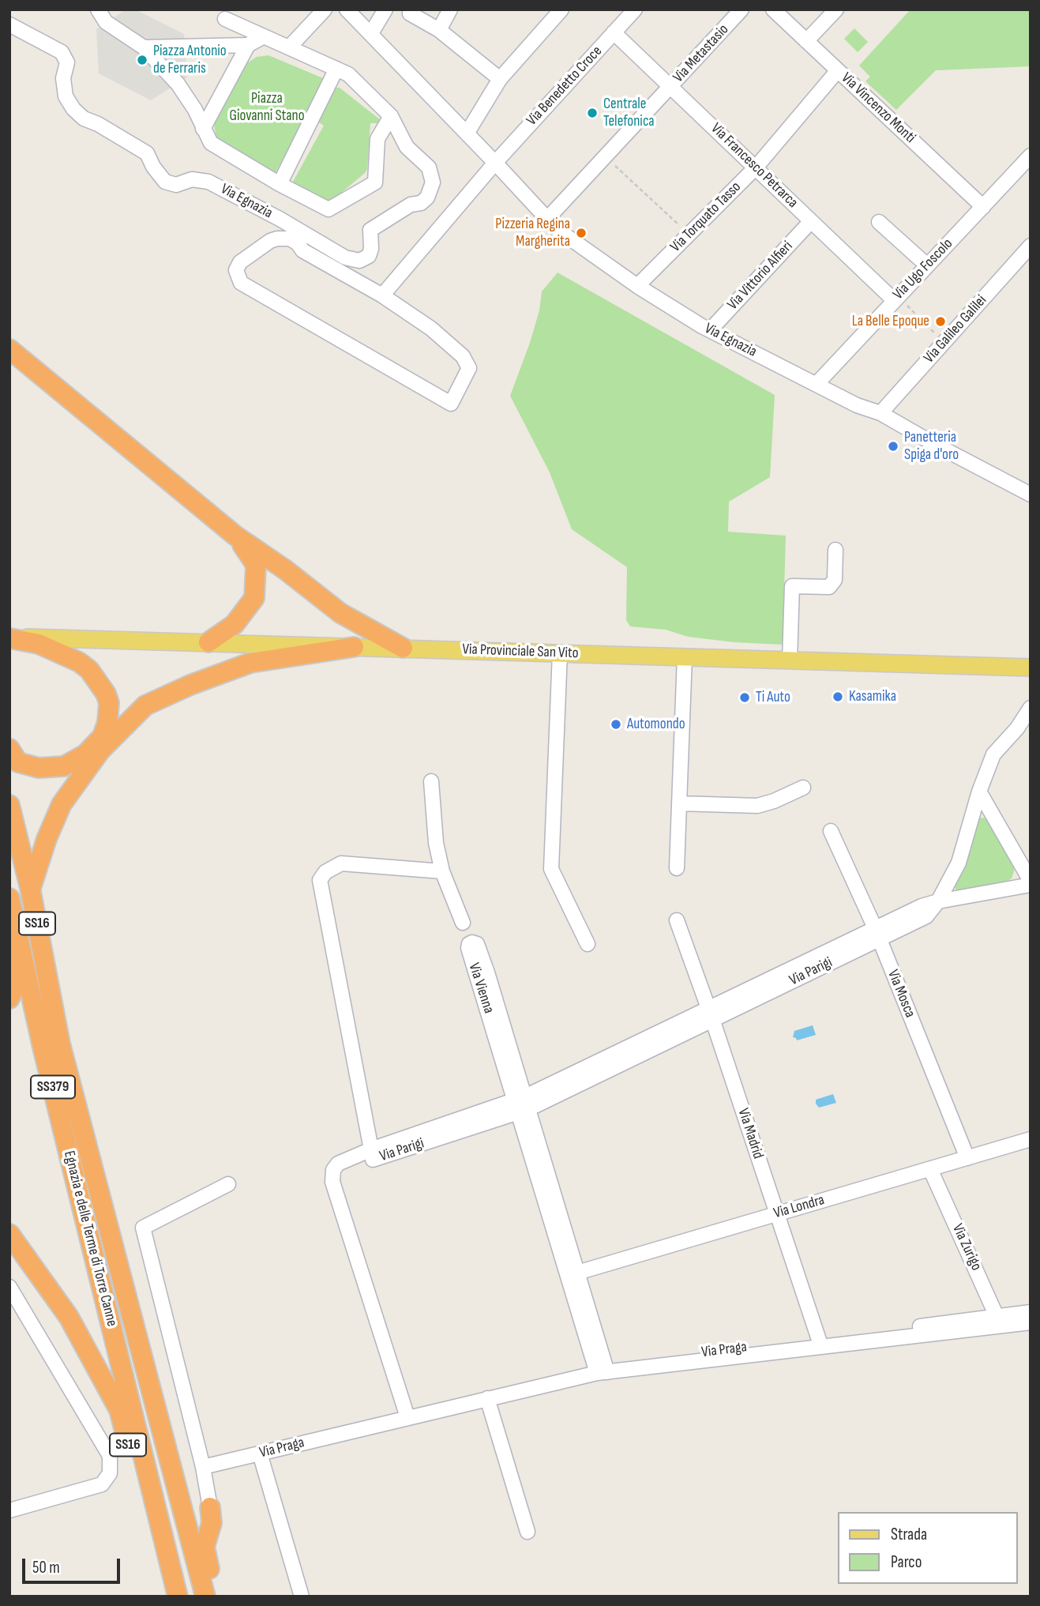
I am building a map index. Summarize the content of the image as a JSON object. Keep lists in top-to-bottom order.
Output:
{
  "streets": {
    "highway": ["SS16", "SS379", "Egnazia e delle Terme di Torre Canne"],
    "main road": ["Via Provinciale San Vito"],
    "street": [
      "Via Metastasio",
      "Via Benedetto Croce",
      "Via Vincenzo Monti",
      "Via Francesco Petrarca",
      "Via Egnazia",
      "Via Torquato Tasso",
      "Via Ugo Foscolo",
      "Via Vittorio Alfieri",
      "Via Galileo Galilei",
      "Via Parigi",
      "Via Vienna",
      "Via Mosca",
      "Via Madrid",
      "Via Londra",
      "Via Zurigo",
      "Via Praga"
    ]
  },
  "crossings": [
    ["Via Metastasio", "Via Francesco Petrarca"],
    ["Via Metastasio", "Via Egnazia"],
    ["Via Benedetto Croce", "Via Francesco Petrarca"],
    ["Via Benedetto Croce", "Via Egnazia"],
    ["Via Vincenzo Monti", "Via Torquato Tasso"],
    ["Via Vincenzo Monti", "Via Ugo Foscolo"],
    ["Via Francesco Petrarca", "Via Torquato Tasso"],
    ["Via Francesco Petrarca", "Via Ugo Foscolo"],
    ["Via Francesco Petrarca", "Via Vittorio Alfieri"],
    ["Via Egnazia", "Via Torquato Tasso"],
    ["Via Egnazia", "Via Ugo Foscolo"],
    ["Via Egnazia", "Via Vittorio Alfieri"],
    ["Via Egnazia", "Via Galileo Galilei"],
    ["SS16", "Egnazia e delle Terme di Torre Canne"],
    ["Via Parigi", "Via Vienna"],
    ["Via Parigi", "Via Mosca"],
    ["Via Parigi", "Via Madrid"],
    ["Via Parigi", "Via Praga"],
    ["Via Vienna", "Via Londra"],
    ["Via Vienna", "Via Praga"],
    ["Via Mosca", "Via Londra"],
    ["Via Madrid", "Via Londra"],
    ["Via Madrid", "Via Praga"],
    ["Via Londra", "Via Zurigo"],
    ["Via Zurigo", "Via Praga"]
  ],
  "parks": ["Piazza Giovanni Stano"],
  "places": [
    "Piazza Antonio de Ferraris",
    "Centrale Telefonica",
    "Pizzeria Regina Margherita",
    "La Belle Epoque",
    "Panetteria Spiga d'oro",
    "Kasamika",
    "Ti Auto",
    "Automondo"
  ],
  "legend": ["Strada", "Parco"],
  "scale_bar": "50 m"
}
